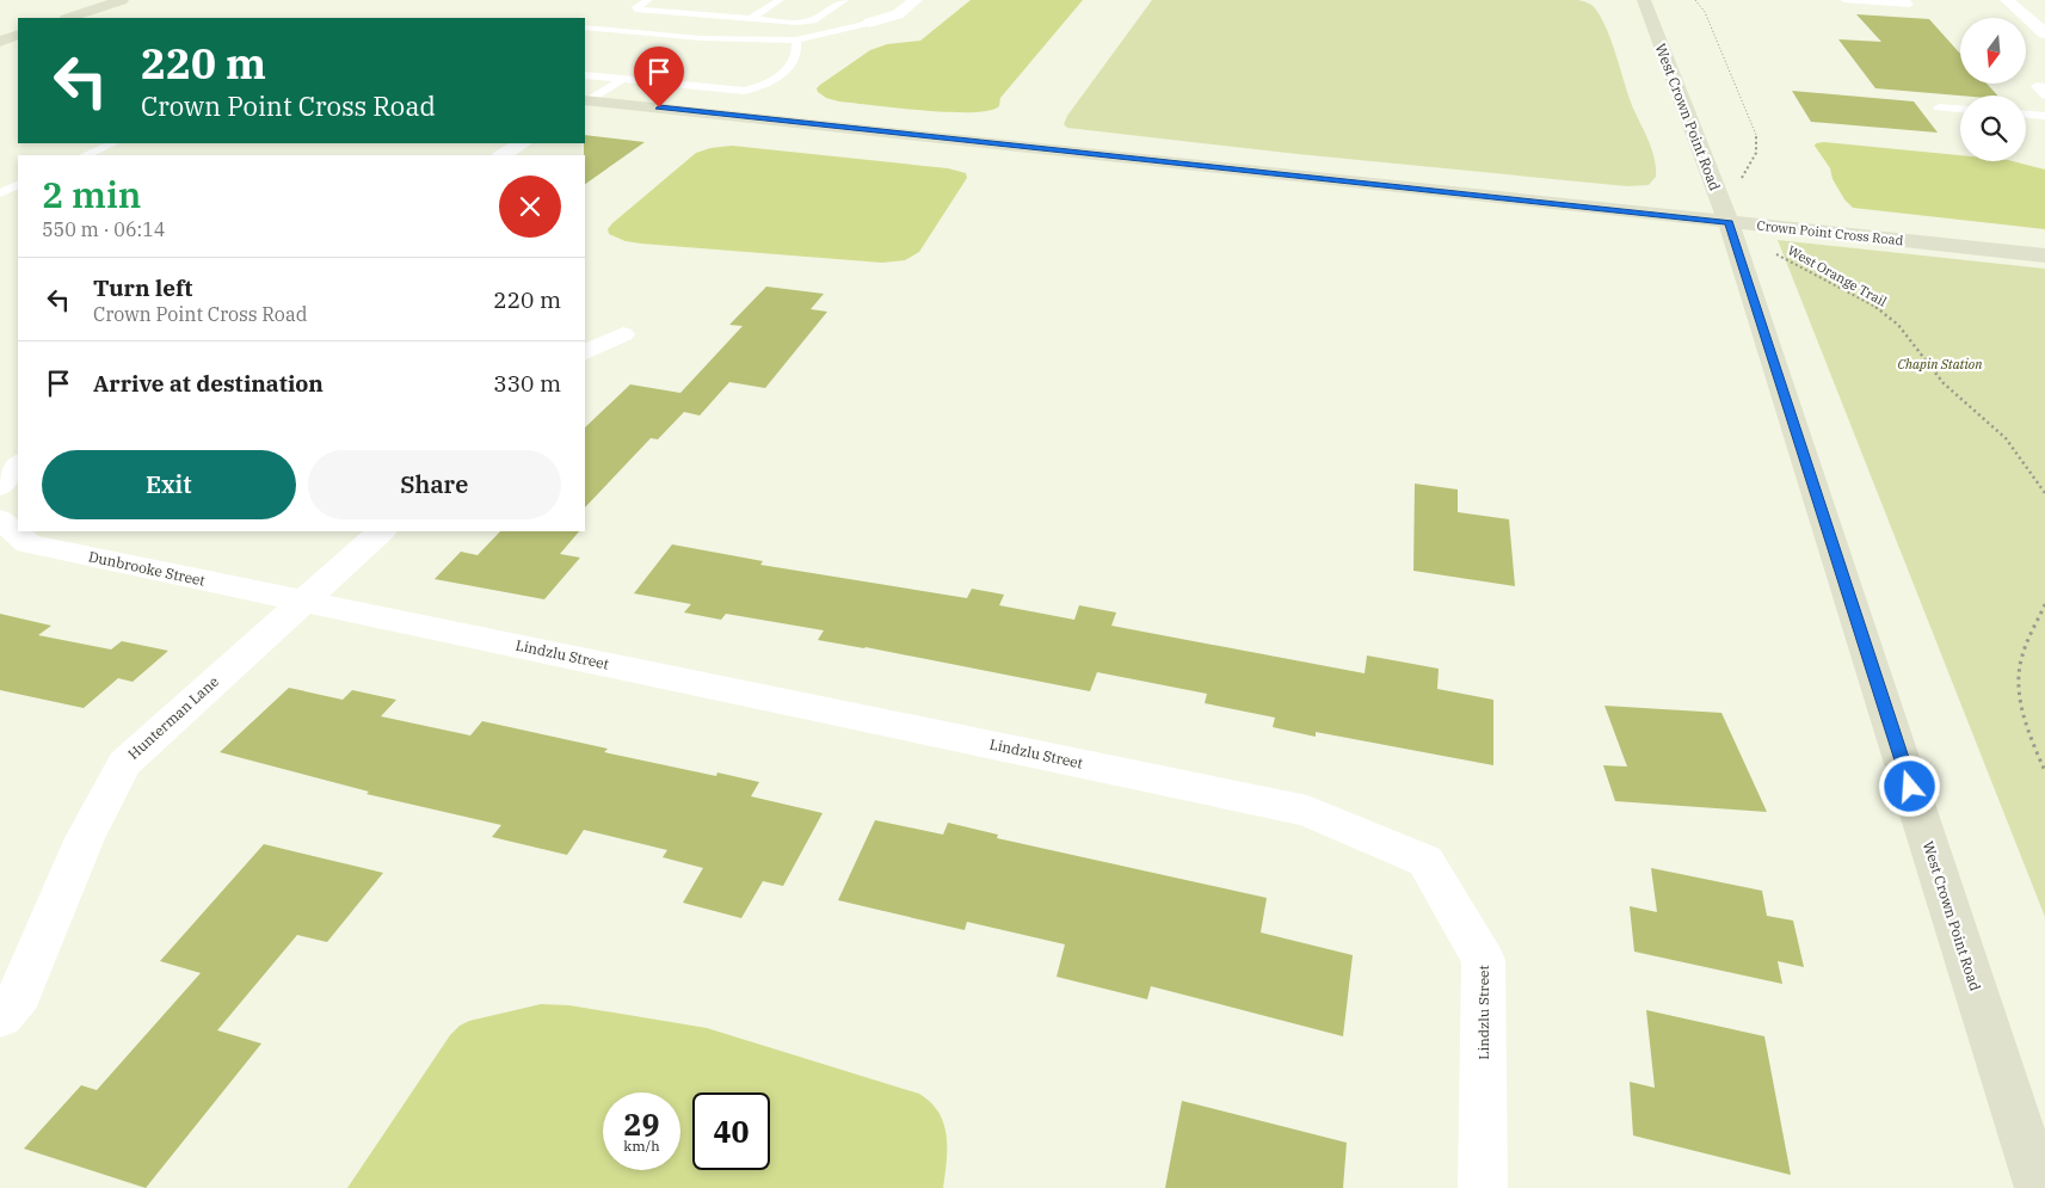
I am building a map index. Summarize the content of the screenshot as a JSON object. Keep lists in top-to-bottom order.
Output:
{
  "streets": {
    "street": [
      "West Crown Point Road",
      "Crown Point Cross Road",
      "Dunbrooke Street",
      "Lindzlu Street",
      "Hunterman Lane"
    ],
    "path": ["West Orange Trail"]
  },
  "crossings": [
    ["West Crown Point Road", "Crown Point Cross Road"],
    ["Dunbrooke Street", "Lindzlu Street"],
    ["Dunbrooke Street", "Hunterman Lane"],
    ["Lindzlu Street", "Hunterman Lane"]
  ],
  "parks": ["Chapin Station"],
  "north": "bottom",
  "page": {
    "turn": ["220 m", "Crown Point Cross Road"],
    "heading": ["2 min", "550 m · 06:14"],
    "list": [
      {
        "name": "Turn left",
        "note": "Crown Point Cross Road",
        "value": "220 m"
      },
      {
        "name": "Arrive at destination",
        "value": "330 m"
      }
    ],
    "buttons": ["Exit", "Share"],
    "speed": "29 km/h",
    "limit": "40"
  }
}
